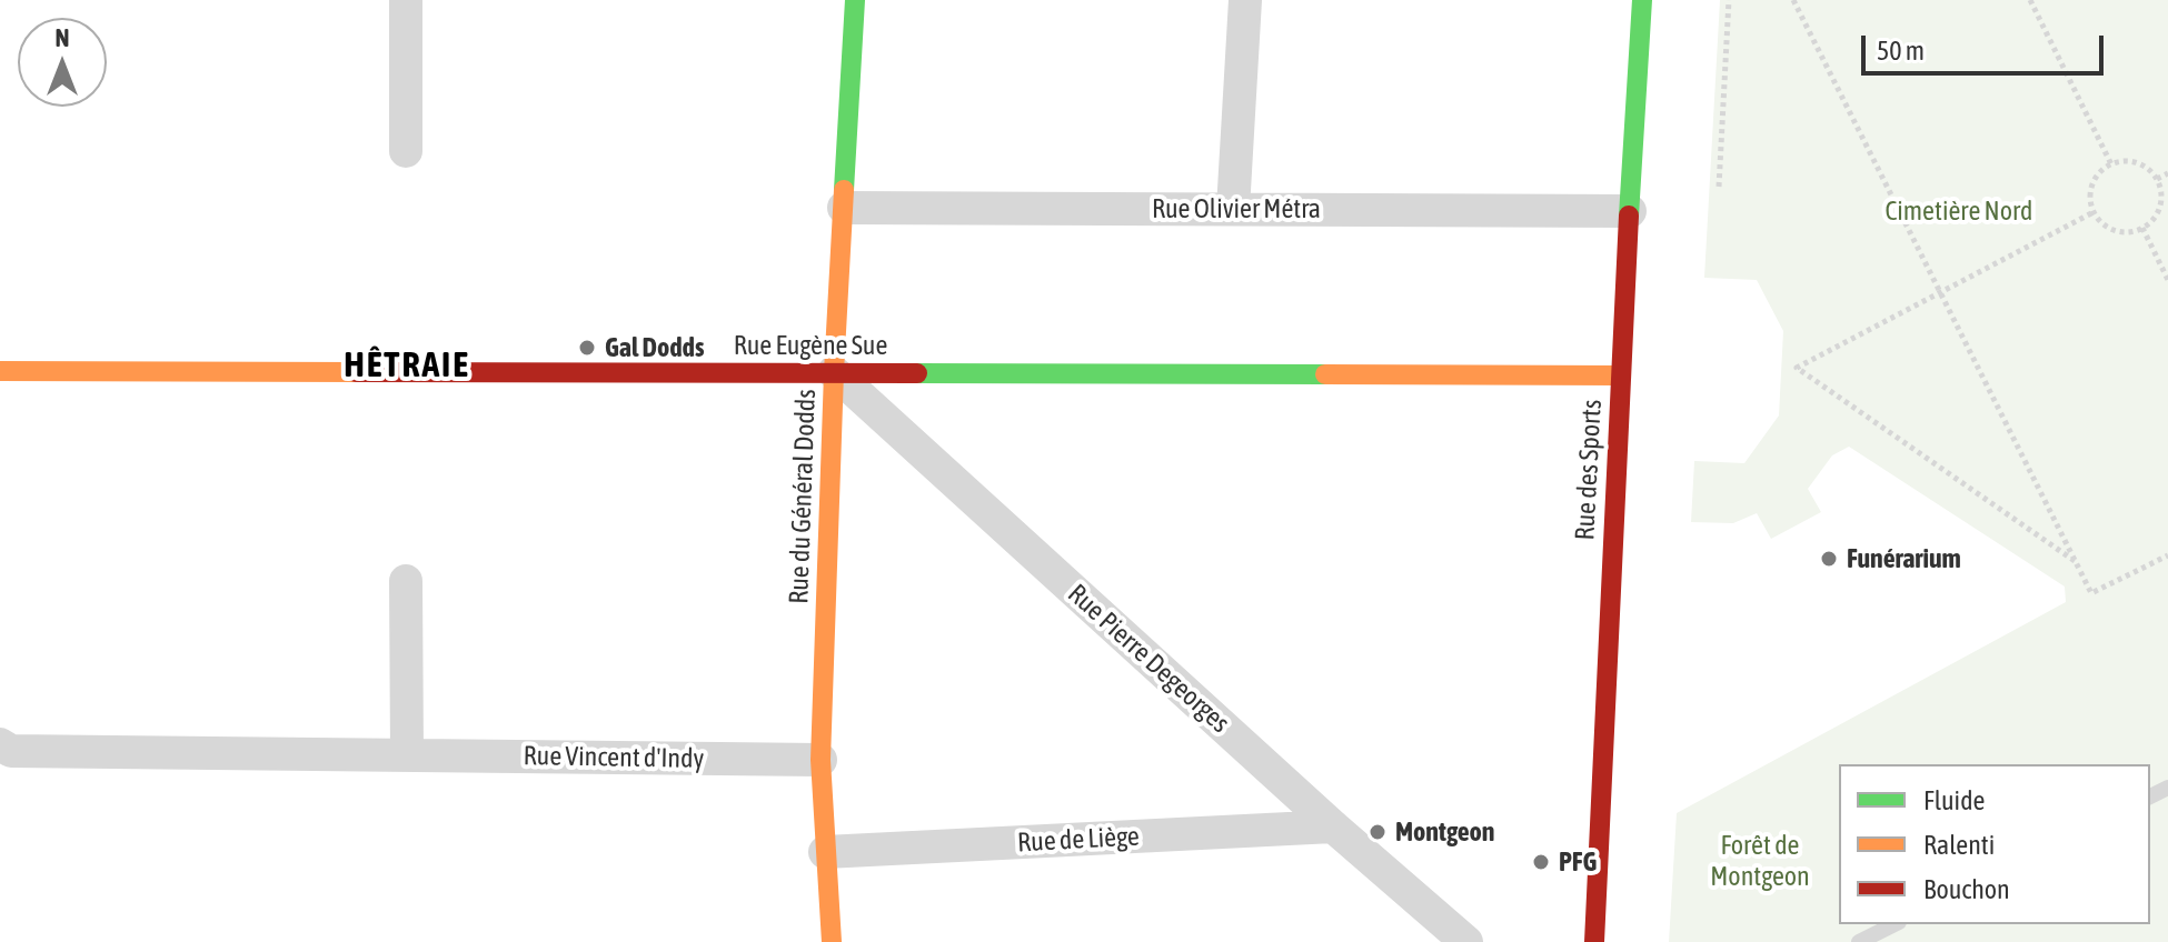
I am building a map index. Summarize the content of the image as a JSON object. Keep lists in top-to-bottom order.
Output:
{
  "streets": {
    "street": [
      "Rue Olivier Métra",
      "Rue Eugène Sue",
      "Rue des Sports",
      "Rue du Général Dodds",
      "Rue Pierre Degeorges",
      "Rue Vincent d'Indy",
      "Rue de Liège"
    ]
  },
  "crossings": [
    ["Rue Olivier Métra", "Rue des Sports"],
    ["Rue Olivier Métra", "Rue du Général Dodds"],
    ["Rue Eugène Sue", "Rue des Sports"],
    ["Rue Eugène Sue", "Rue du Général Dodds"],
    ["Rue Eugène Sue", "Rue Pierre Degeorges"],
    ["Rue du Général Dodds", "Rue Pierre Degeorges"],
    ["Rue du Général Dodds", "Rue Vincent d'Indy"],
    ["Rue du Général Dodds", "Rue de Liège"],
    ["Rue Pierre Degeorges", "Rue de Liège"]
  ],
  "districts": ["HÊTRAIE"],
  "parks": ["Cimetière Nord", "Forêt de Montgeon"],
  "places": [
    "Gal Dodds",
    "Funérarium",
    "Montgeon",
    "PFG"
  ],
  "legend": ["Fluide", "Ralenti", "Bouchon"],
  "scale_bar": "50 m",
  "north": "top"
}
